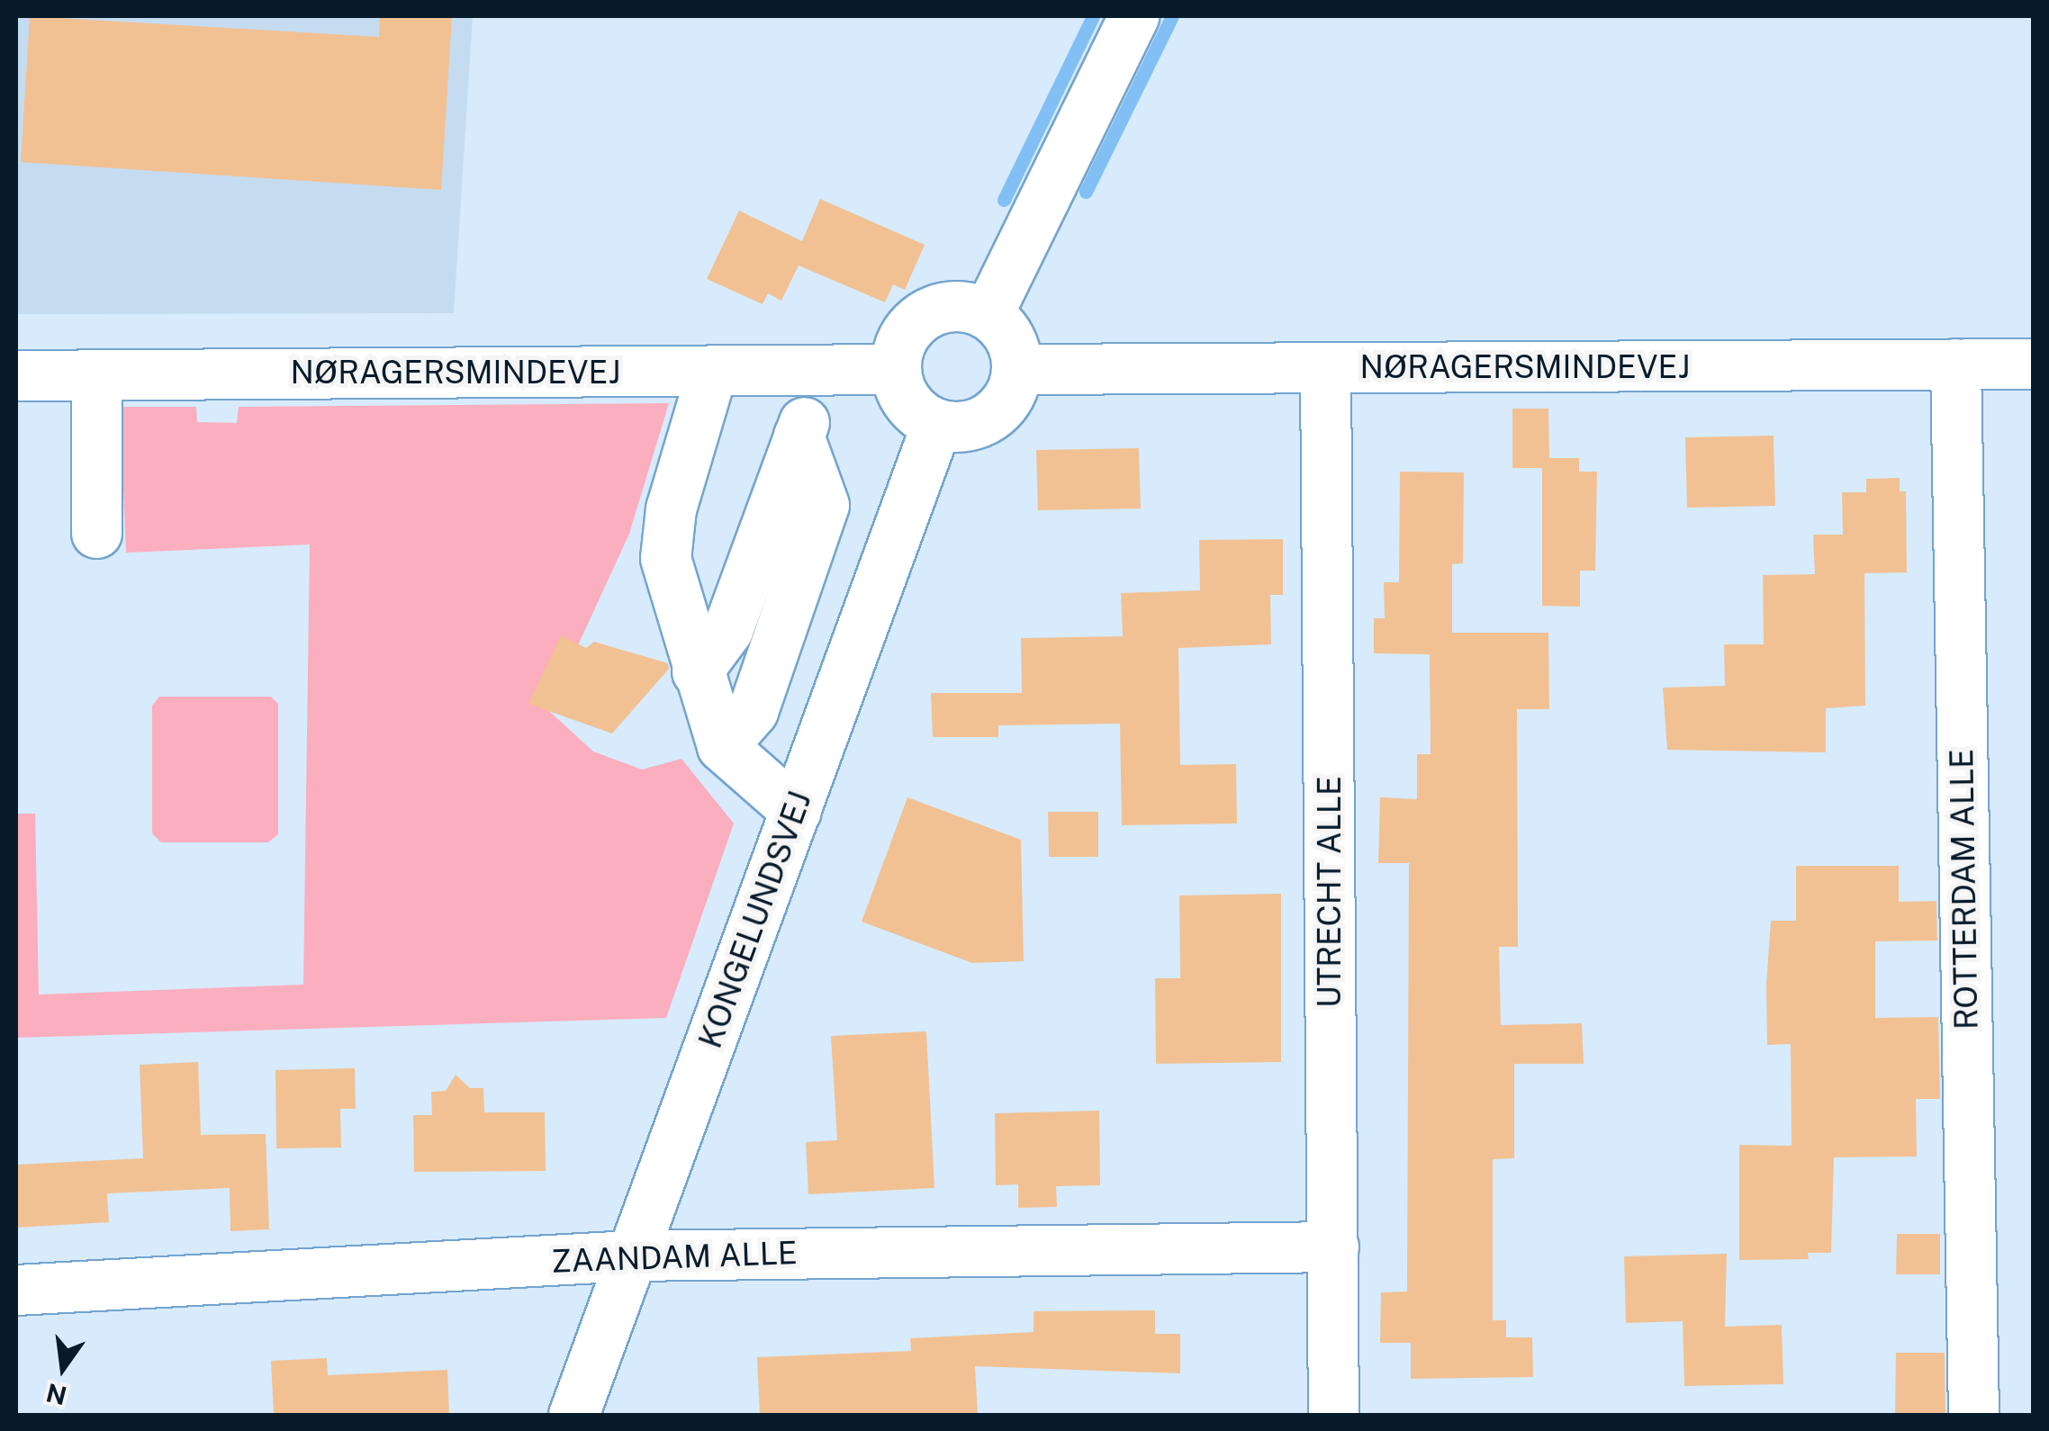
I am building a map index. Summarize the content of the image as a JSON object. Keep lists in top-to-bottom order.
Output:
{
  "streets": {
    "street": [
      "NØRAGERSMINDEVEJ",
      "ROTTERDAM ALLE",
      "UTRECHT ALLE",
      "KONGELUNDSVEJ",
      "ZAANDAM ALLE"
    ]
  },
  "crossings": [
    ["NØRAGERSMINDEVEJ", "ROTTERDAM ALLE"],
    ["NØRAGERSMINDEVEJ", "UTRECHT ALLE"],
    ["NØRAGERSMINDEVEJ", "KONGELUNDSVEJ"],
    ["UTRECHT ALLE", "ZAANDAM ALLE"],
    ["KONGELUNDSVEJ", "ZAANDAM ALLE"]
  ],
  "north": "bottom"
}
